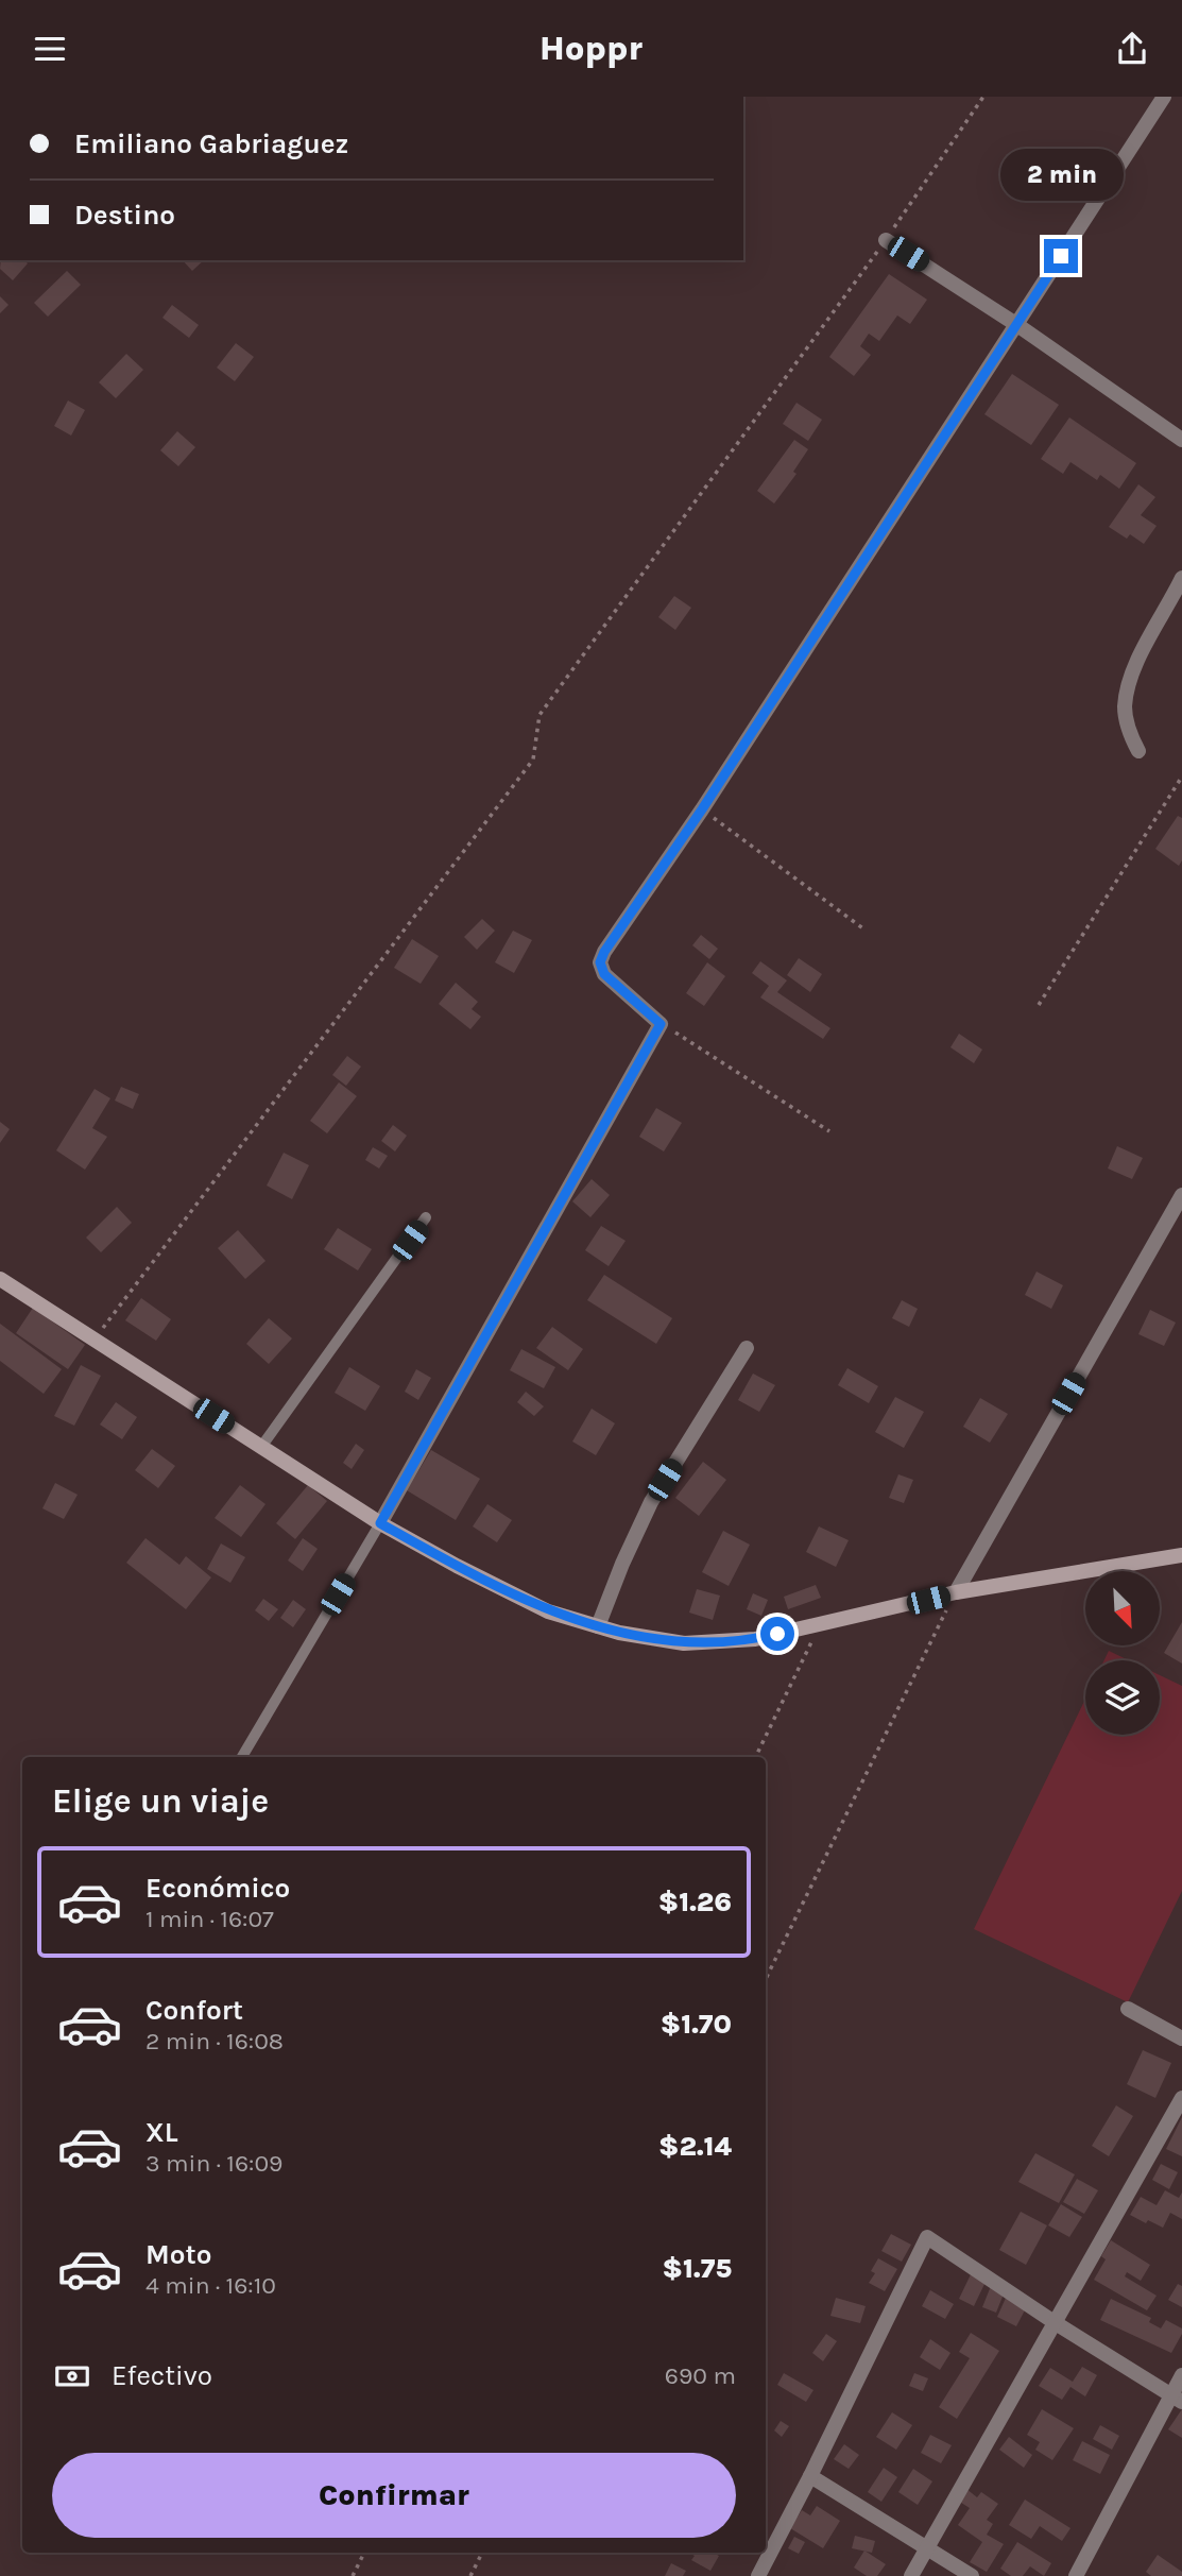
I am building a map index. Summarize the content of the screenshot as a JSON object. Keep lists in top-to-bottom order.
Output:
{
  "north": "bottom right",
  "page": {
    "header": "Hoppr",
    "banner": ["Emiliano Gabriaguez", "Destino"],
    "bubble": "2 min",
    "heading": "Elige un viaje",
    "list": [
      {
        "name": "Económico",
        "note": "1 min · 16:07",
        "value": "$1.26"
      },
      {
        "name": "Confort",
        "note": "2 min · 16:08",
        "value": "$1.70"
      },
      {
        "name": "XL",
        "note": "3 min · 16:09",
        "value": "$2.14"
      },
      {
        "name": "Moto",
        "note": "4 min · 16:10",
        "value": "$1.75"
      }
    ],
    "pay": ["Efectivo", "690 m"],
    "buttons": "Confirmar"
  }
}
